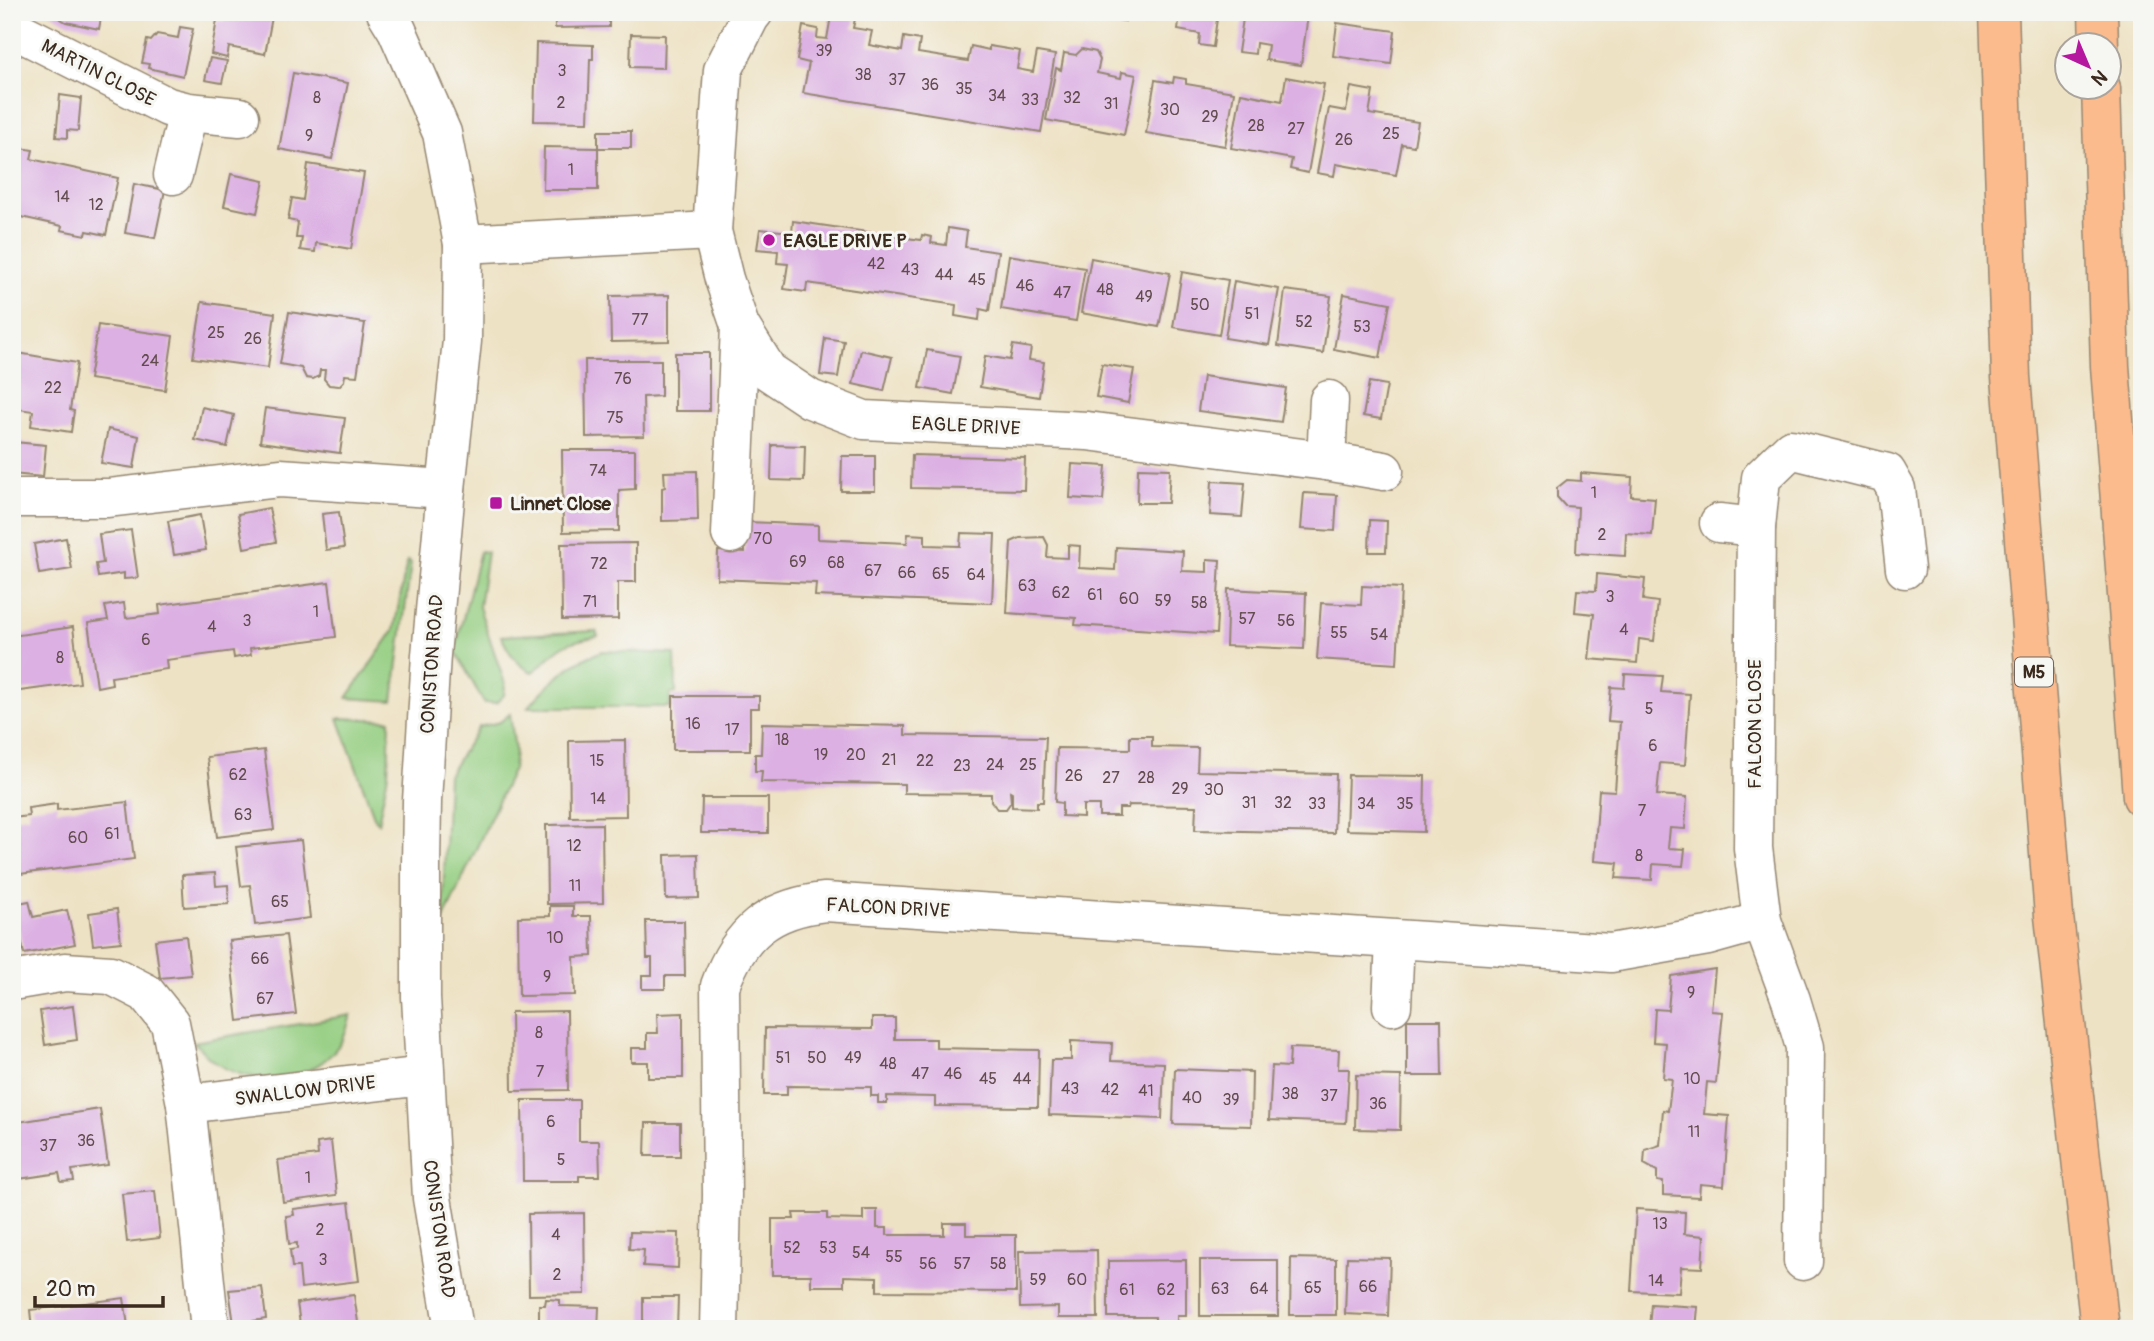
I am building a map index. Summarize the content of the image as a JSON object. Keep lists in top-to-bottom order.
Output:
{
  "streets": {
    "highway": ["M5"],
    "street": [
      "MARTIN CLOSE",
      "EAGLE DRIVE",
      "CONISTON ROAD",
      "FALCON CLOSE",
      "FALCON DRIVE",
      "SWALLOW DRIVE"
    ]
  },
  "crossings": [
    ["CONISTON ROAD", "SWALLOW DRIVE"],
    ["FALCON CLOSE", "FALCON DRIVE"]
  ],
  "places": {
    "other": ["EAGLE DRIVE P"],
    "transit": ["Linnet Close"]
  },
  "house_numbers": [
    "39",
    "3",
    "38",
    "37",
    "36",
    "35",
    "34",
    "8",
    "32",
    "33",
    "2",
    "31",
    "30",
    "29",
    "28",
    "27",
    "25",
    "9",
    "26",
    "1",
    "14",
    "12",
    "42",
    "43",
    "44",
    "45",
    "46",
    "48",
    "47",
    "49",
    "50",
    "51",
    "77",
    "52",
    "53",
    "25",
    "26",
    "24",
    "76",
    "22",
    "75",
    "74",
    "1",
    "2",
    "70",
    "69",
    "68",
    "72",
    "67",
    "66",
    "65",
    "64",
    "63",
    "62",
    "61",
    "3",
    "60",
    "59",
    "71",
    "58",
    "1",
    "57",
    "3",
    "56",
    "4",
    "4",
    "55",
    "54",
    "6",
    "8",
    "5",
    "16",
    "17",
    "18",
    "6",
    "19",
    "20",
    "21",
    "15",
    "22",
    "24",
    "25",
    "23",
    "62",
    "26",
    "27",
    "28",
    "29",
    "30",
    "14",
    "31",
    "32",
    "33",
    "34",
    "35",
    "7",
    "63",
    "61",
    "60",
    "12",
    "8",
    "11",
    "65",
    "10",
    "66",
    "9",
    "9",
    "67",
    "8",
    "51",
    "50",
    "49",
    "48",
    "7",
    "47",
    "46",
    "45",
    "44",
    "10",
    "43",
    "42",
    "41",
    "38",
    "37",
    "40",
    "39",
    "36",
    "6",
    "11",
    "36",
    "37",
    "5",
    "1",
    "13",
    "2",
    "4",
    "52",
    "53",
    "54",
    "55",
    "3",
    "56",
    "57",
    "58",
    "2",
    "59",
    "60",
    "14",
    "66",
    "65",
    "63",
    "64",
    "61",
    "62"
  ],
  "scale_bar": "20 m",
  "north": "bottom right"
}
